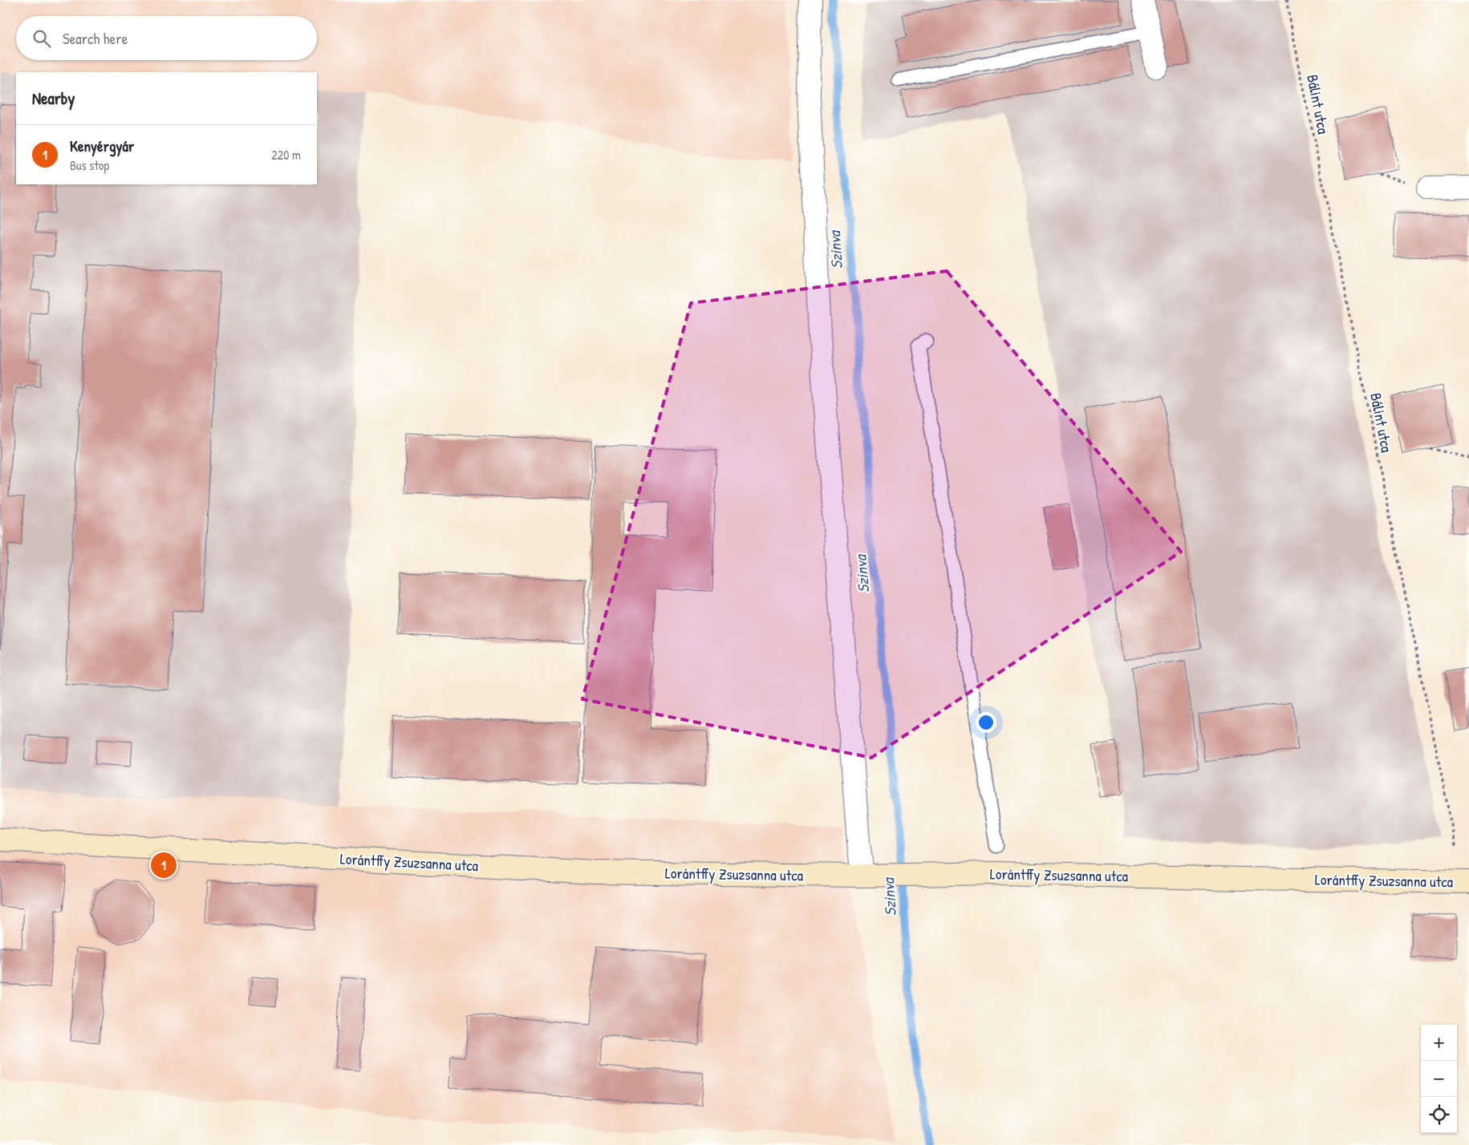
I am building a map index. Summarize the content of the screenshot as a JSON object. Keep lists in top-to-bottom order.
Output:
{
  "streets": {
    "main road": ["Lorántffy Zsuzsanna utca"],
    "path": ["Bálint utca"]
  },
  "water": ["Szinva"],
  "page": {
    "search": "Search here",
    "heading": "Nearby",
    "list": [
      {
        "mark": "1",
        "name": "Kenyérgyár",
        "note": "Bus stop",
        "value": "220 m"
      }
    ],
    "pins": "1",
    "map_buttons": ["+", "−"]
  }
}
